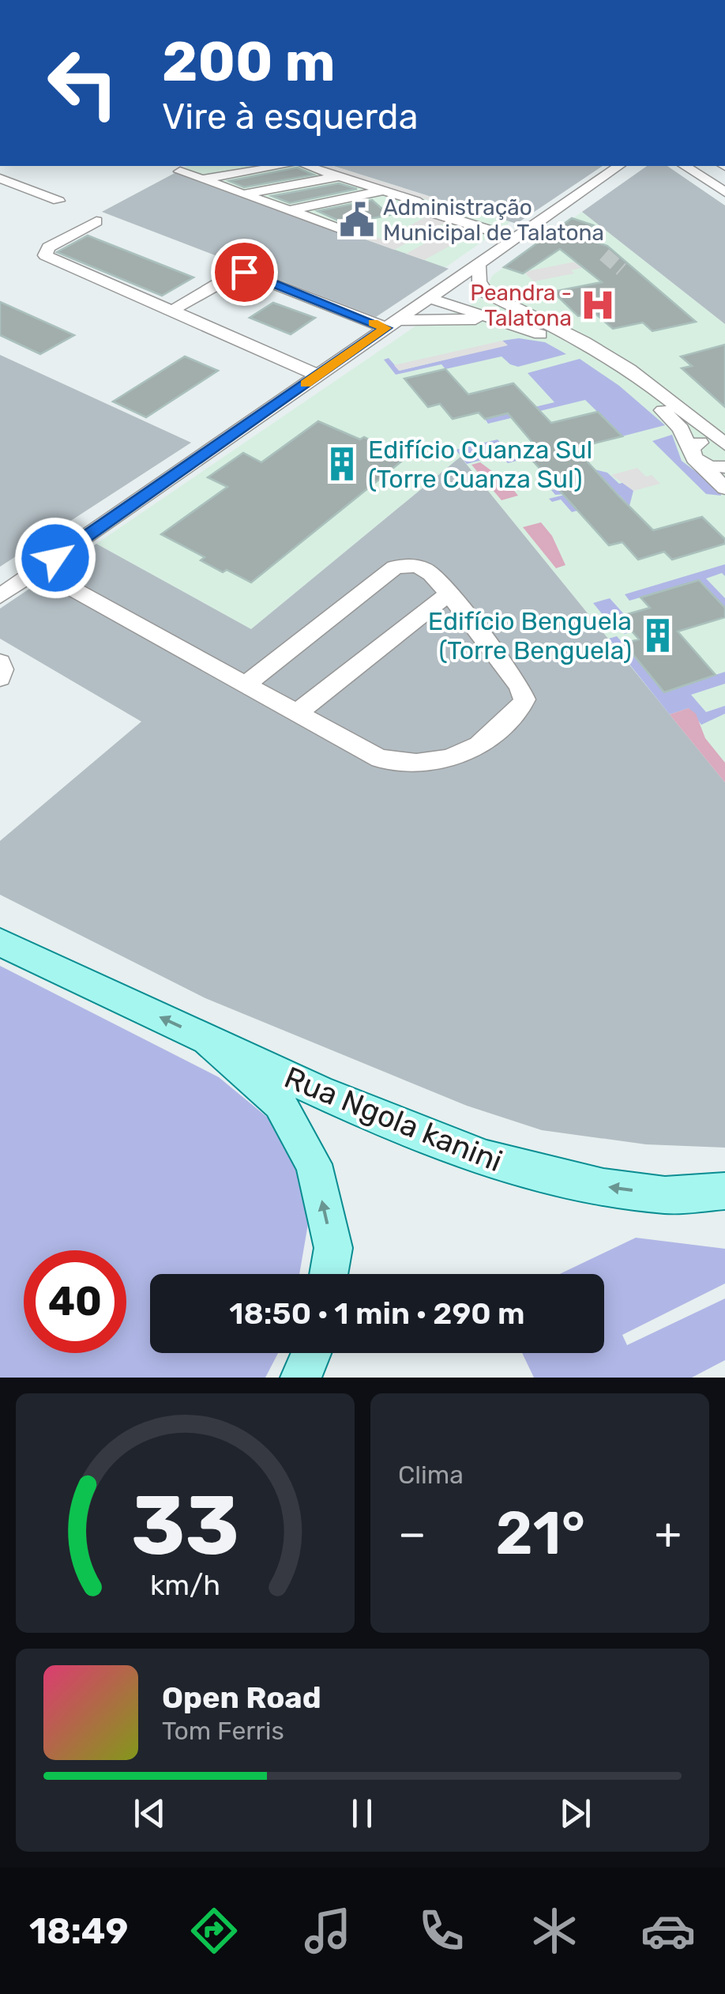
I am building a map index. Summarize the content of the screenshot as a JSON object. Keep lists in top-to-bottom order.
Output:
{
  "streets": {
    "main road": ["Rua Ngola kanini"]
  },
  "one_way": ["Rua Ngola kanini"],
  "places": {
    "public building": ["Administração Municipal de Talatona"],
    "hospital": ["Peandra - Talatona"],
    "building": ["Edifício Cuanza Sul (Torre Cuanza Sul)", "Edifício Benguela (Torre Benguela)"]
  },
  "page": {
    "turn": ["200 m", "Vire à esquerda"],
    "limit": "40",
    "trip": "18:50 · 1 min · 290 m",
    "tile": "Clima",
    "heat": ["−", "21°", "+"],
    "song": ["Open Road", "Tom Ferris"],
    "tabs": "18:49",
    "gauge": ["33", "km/h"]
  }
}
